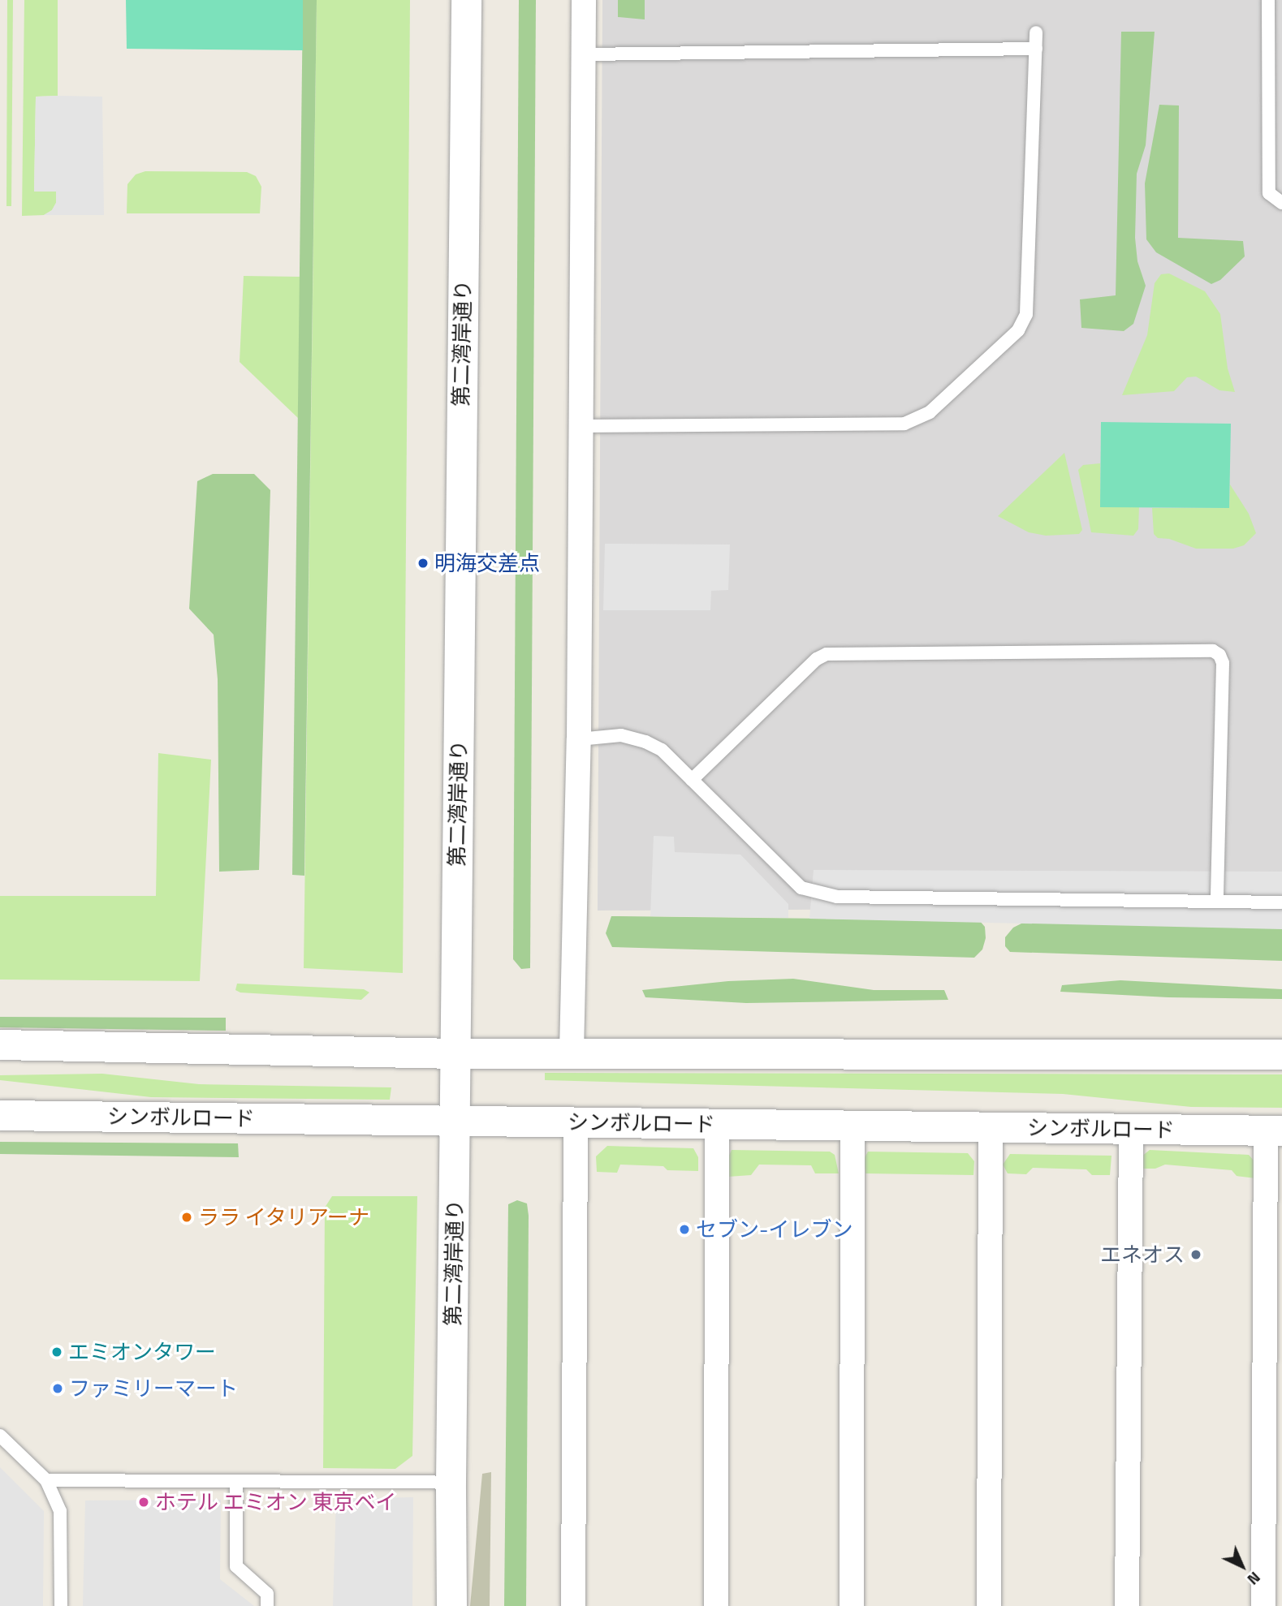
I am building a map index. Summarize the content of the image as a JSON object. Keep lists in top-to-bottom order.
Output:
{
  "streets": {
    "street": ["第二湾岸通り", "シンボルロード"]
  },
  "crossings": [
    ["第二湾岸通り", "シンボルロード"]
  ],
  "places": [
    "明海交差点",
    "ララ イタリアーナ",
    "セブン-イレブン",
    "エネオス",
    "エミオンタワー",
    "ファミリーマート",
    "ホテル エミオン 東京ベイ"
  ],
  "north": "bottom right"
}
